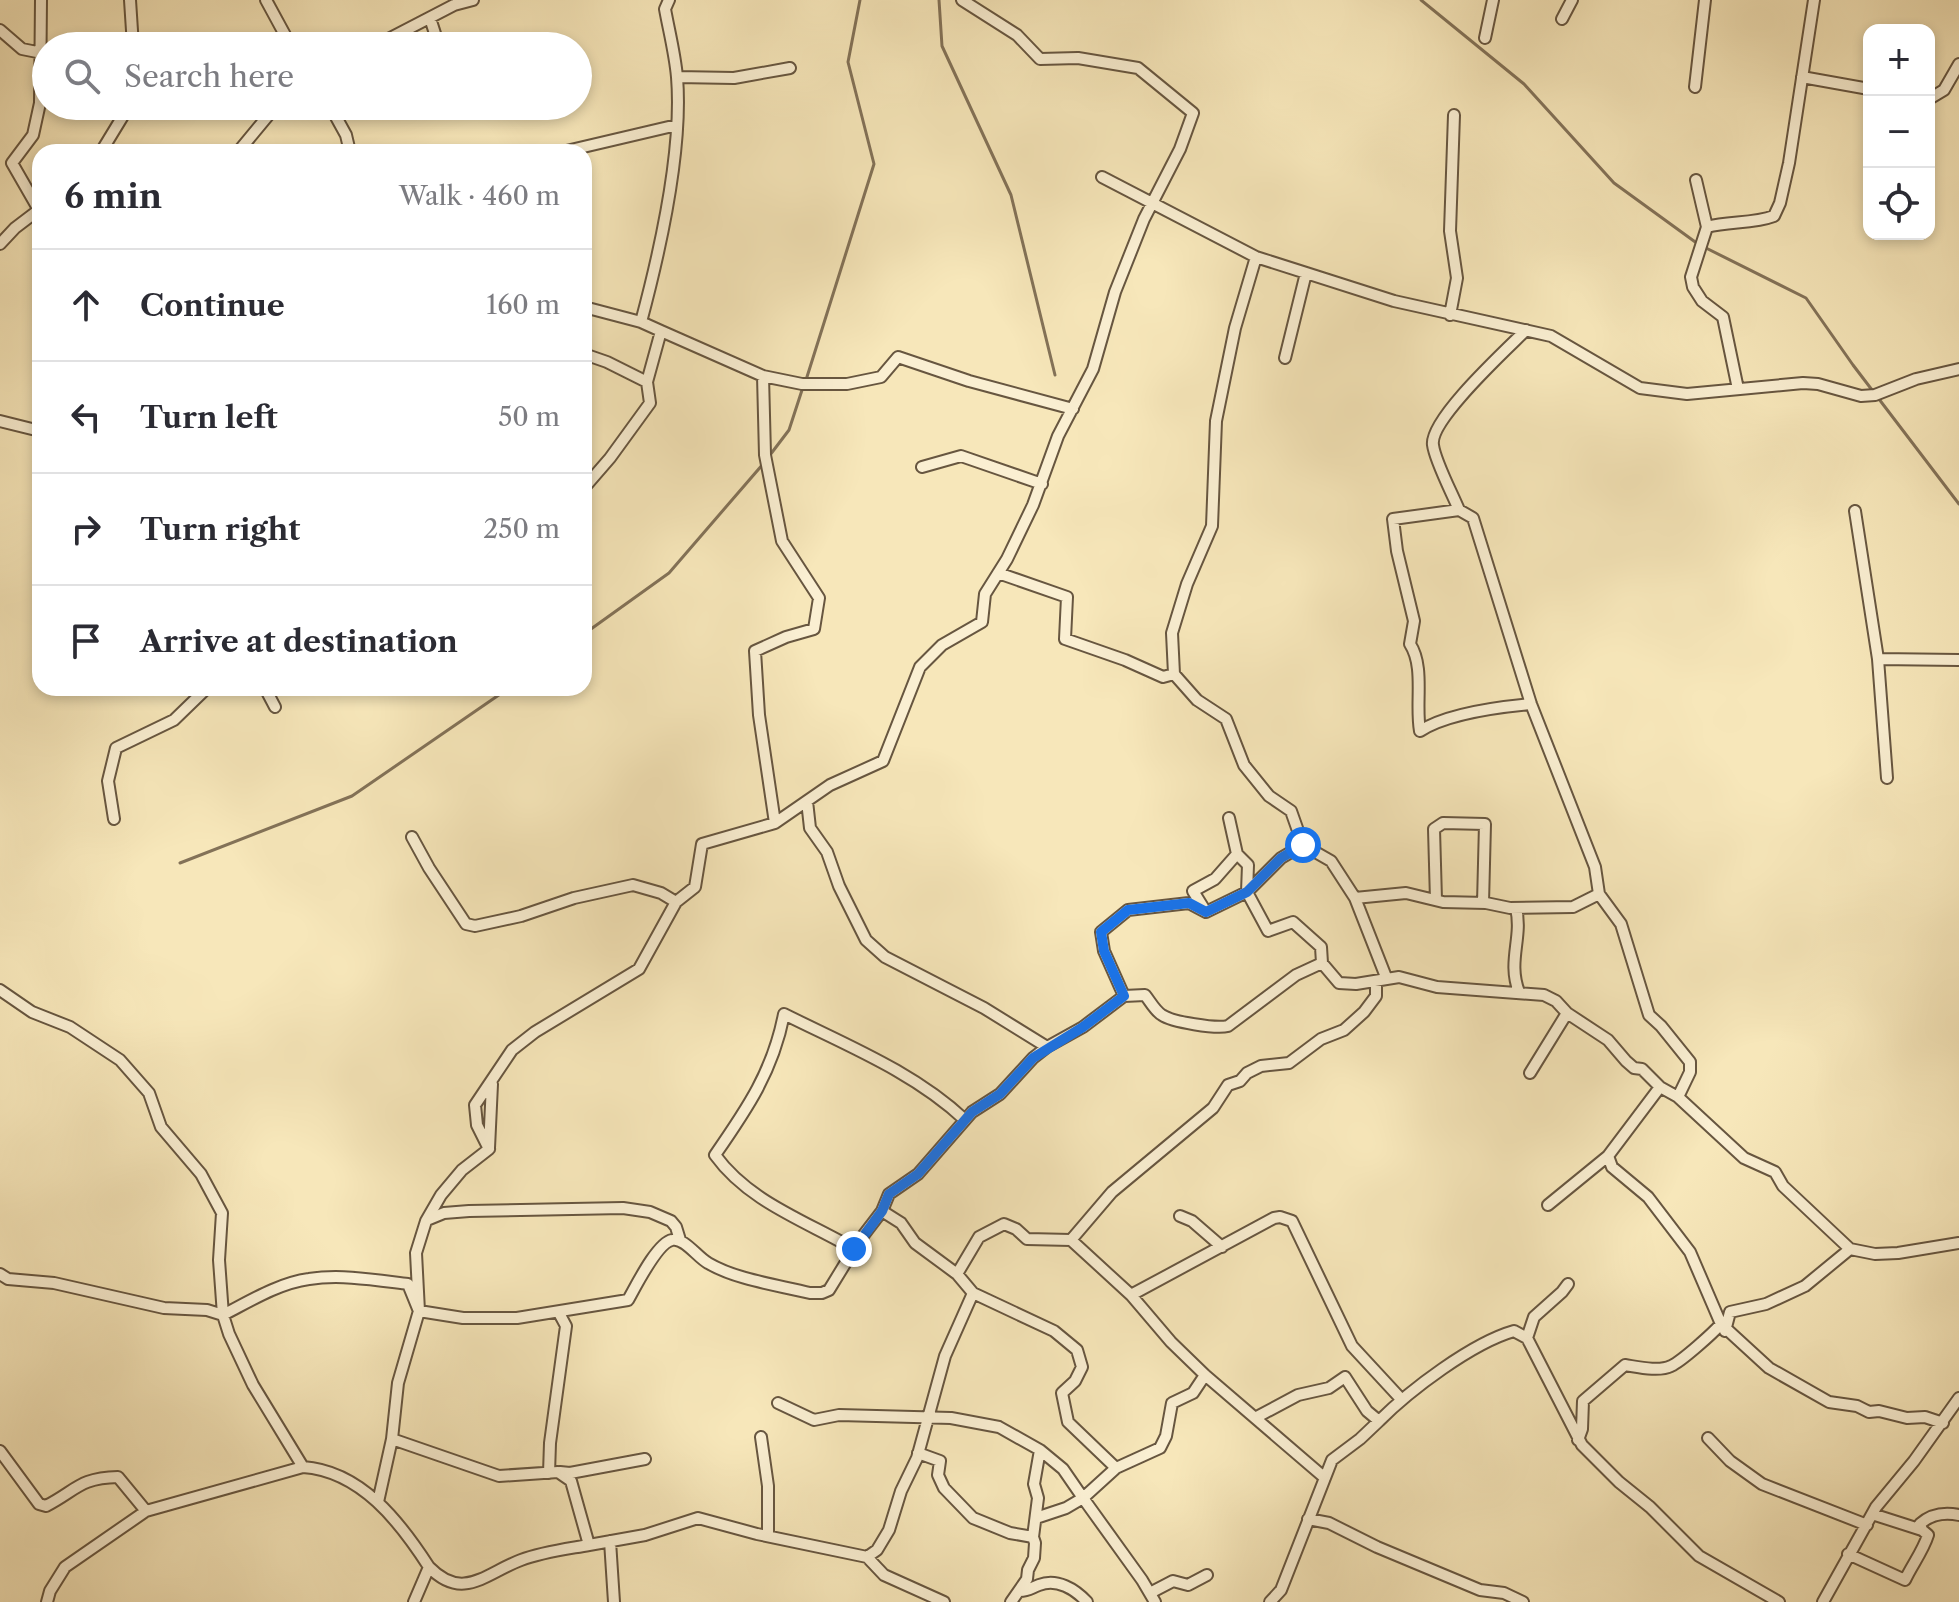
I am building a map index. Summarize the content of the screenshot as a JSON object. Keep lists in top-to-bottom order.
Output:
{
  "page": {
    "map_buttons": ["+", "−"],
    "search": "Search here",
    "heading": ["6 min", "Walk · 460 m"],
    "list": [
      ["Continue", "160 m"],
      ["Turn left", "50 m"],
      ["Turn right", "250 m"],
      "Arrive at destination"
    ]
  }
}
